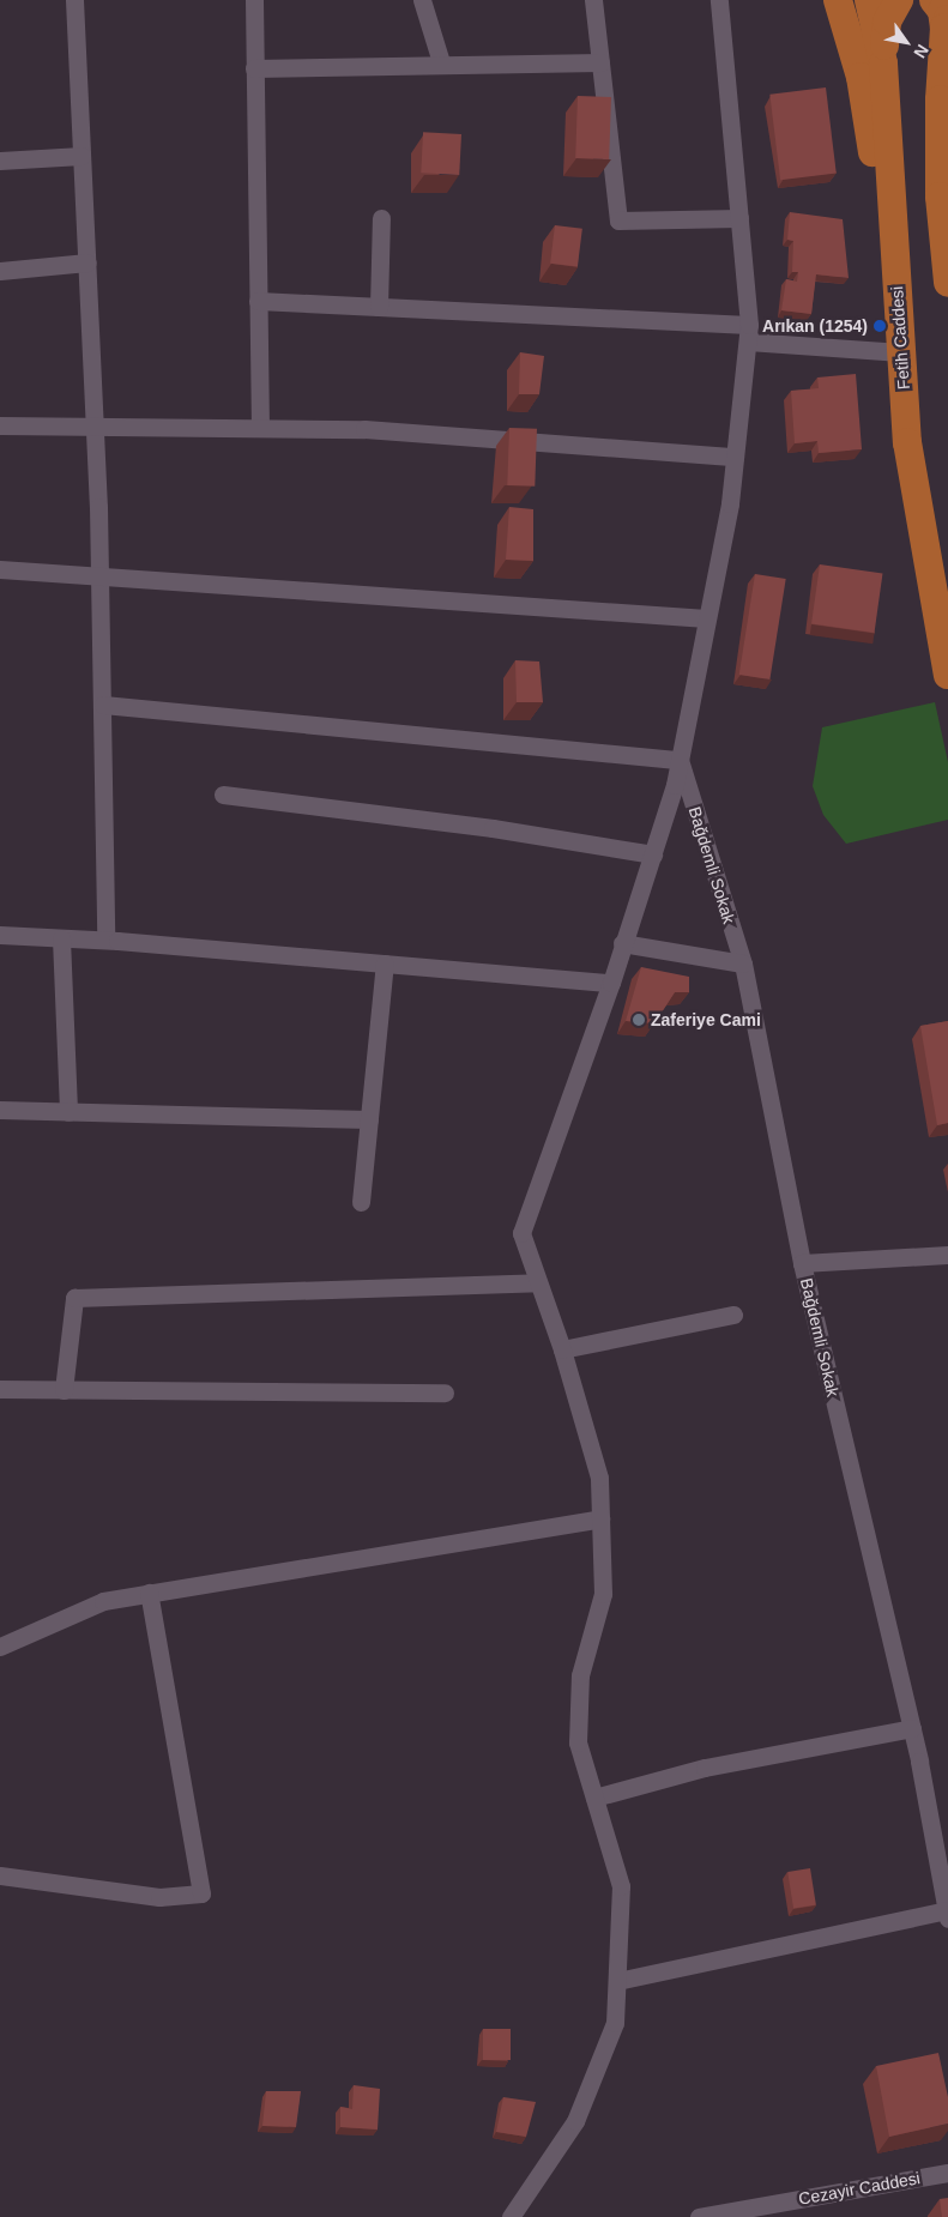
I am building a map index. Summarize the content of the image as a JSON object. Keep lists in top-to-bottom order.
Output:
{
  "streets": {
    "main road": ["Fetih Caddesi"],
    "street": ["Bağdemli Sokak", "Cezayir Caddesi"]
  },
  "places": ["Arıkan (1254)", "Zaferiye Cami"],
  "north": "bottom right"
}
